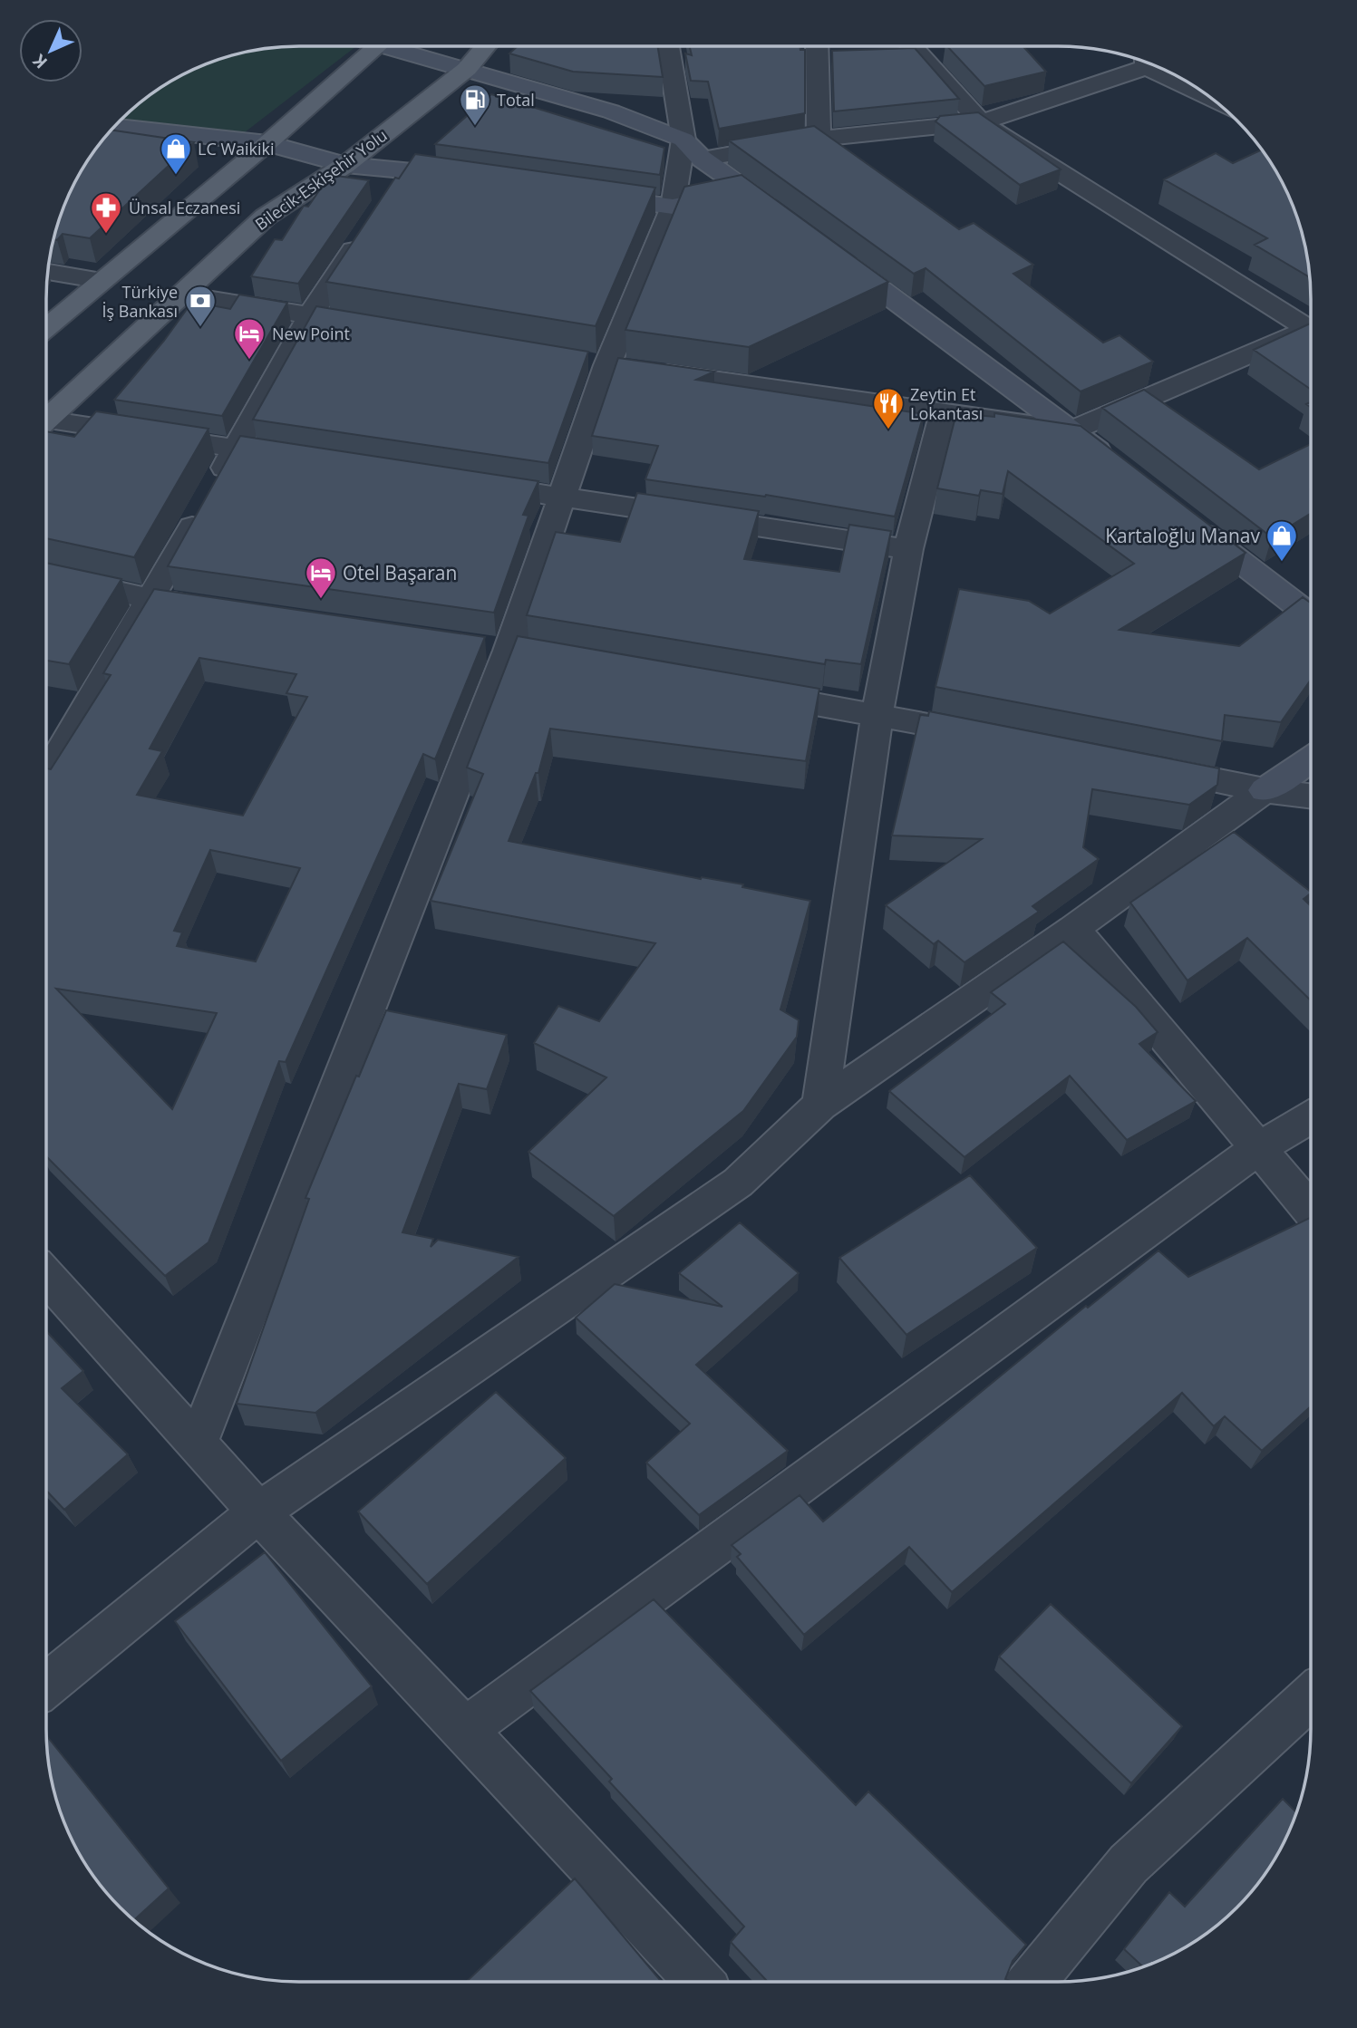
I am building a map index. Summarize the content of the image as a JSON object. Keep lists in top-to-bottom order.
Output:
{
  "streets": {
    "main road": ["Bilecik-Eskişehir Yolu"]
  },
  "places": {
    "fuel station": ["Total"],
    "shop": ["LC Waikiki", "Kartaloğlu Manav"],
    "pharmacy": ["Ünsal Eczanesi"],
    "bank": ["Türkiye İş Bankası"],
    "hotel": ["New Point", "Otel Başaran"],
    "restaurant": ["Zeytin Et Lokantası"]
  },
  "north": "bottom left"
}
